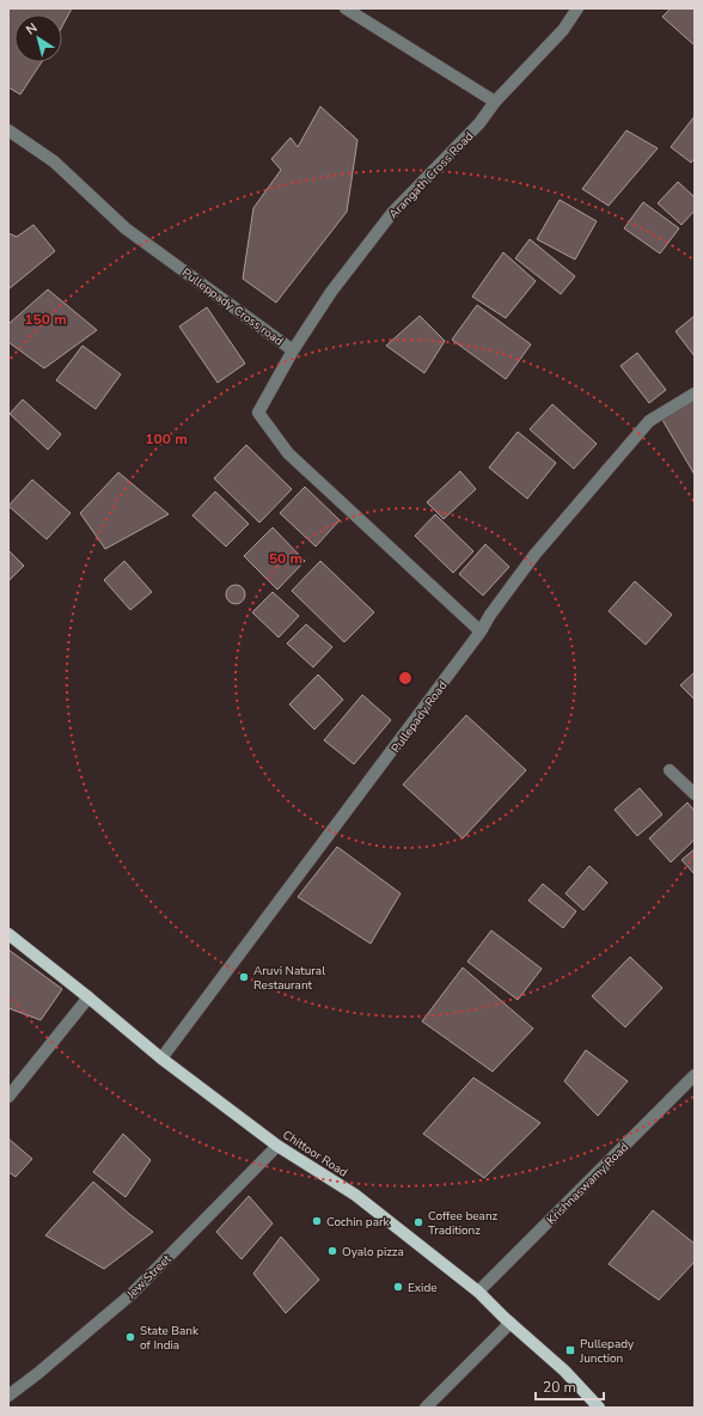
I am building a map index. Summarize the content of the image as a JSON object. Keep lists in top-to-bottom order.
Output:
{
  "streets": {
    "main road": ["Chittoor Road"],
    "street": [
      "Arangath Cross Road",
      "Pulleppady Cross road",
      "Pullepady Road",
      "Krishnaswamy Road",
      "Jew Street"
    ]
  },
  "crossings": [
    ["Arangath Cross Road", "Pulleppady Cross road"],
    ["Pulleppady Cross road", "Pullepady Road"],
    ["Pullepady Road", "Chittoor Road"],
    ["Chittoor Road", "Krishnaswamy Road"],
    ["Chittoor Road", "Jew Street"]
  ],
  "places": {
    "other": [
      "Aruvi Natural Restaurant",
      "Cochin park",
      "Coffee beanz Traditionz",
      "Oyalo pizza",
      "Exide",
      "State Bank of India"
    ],
    "transit": ["Pullepady Junction"]
  },
  "scale_bar": "20 m",
  "north": "top left",
  "rings": ["150 m", "100 m", "50 m"]
}
